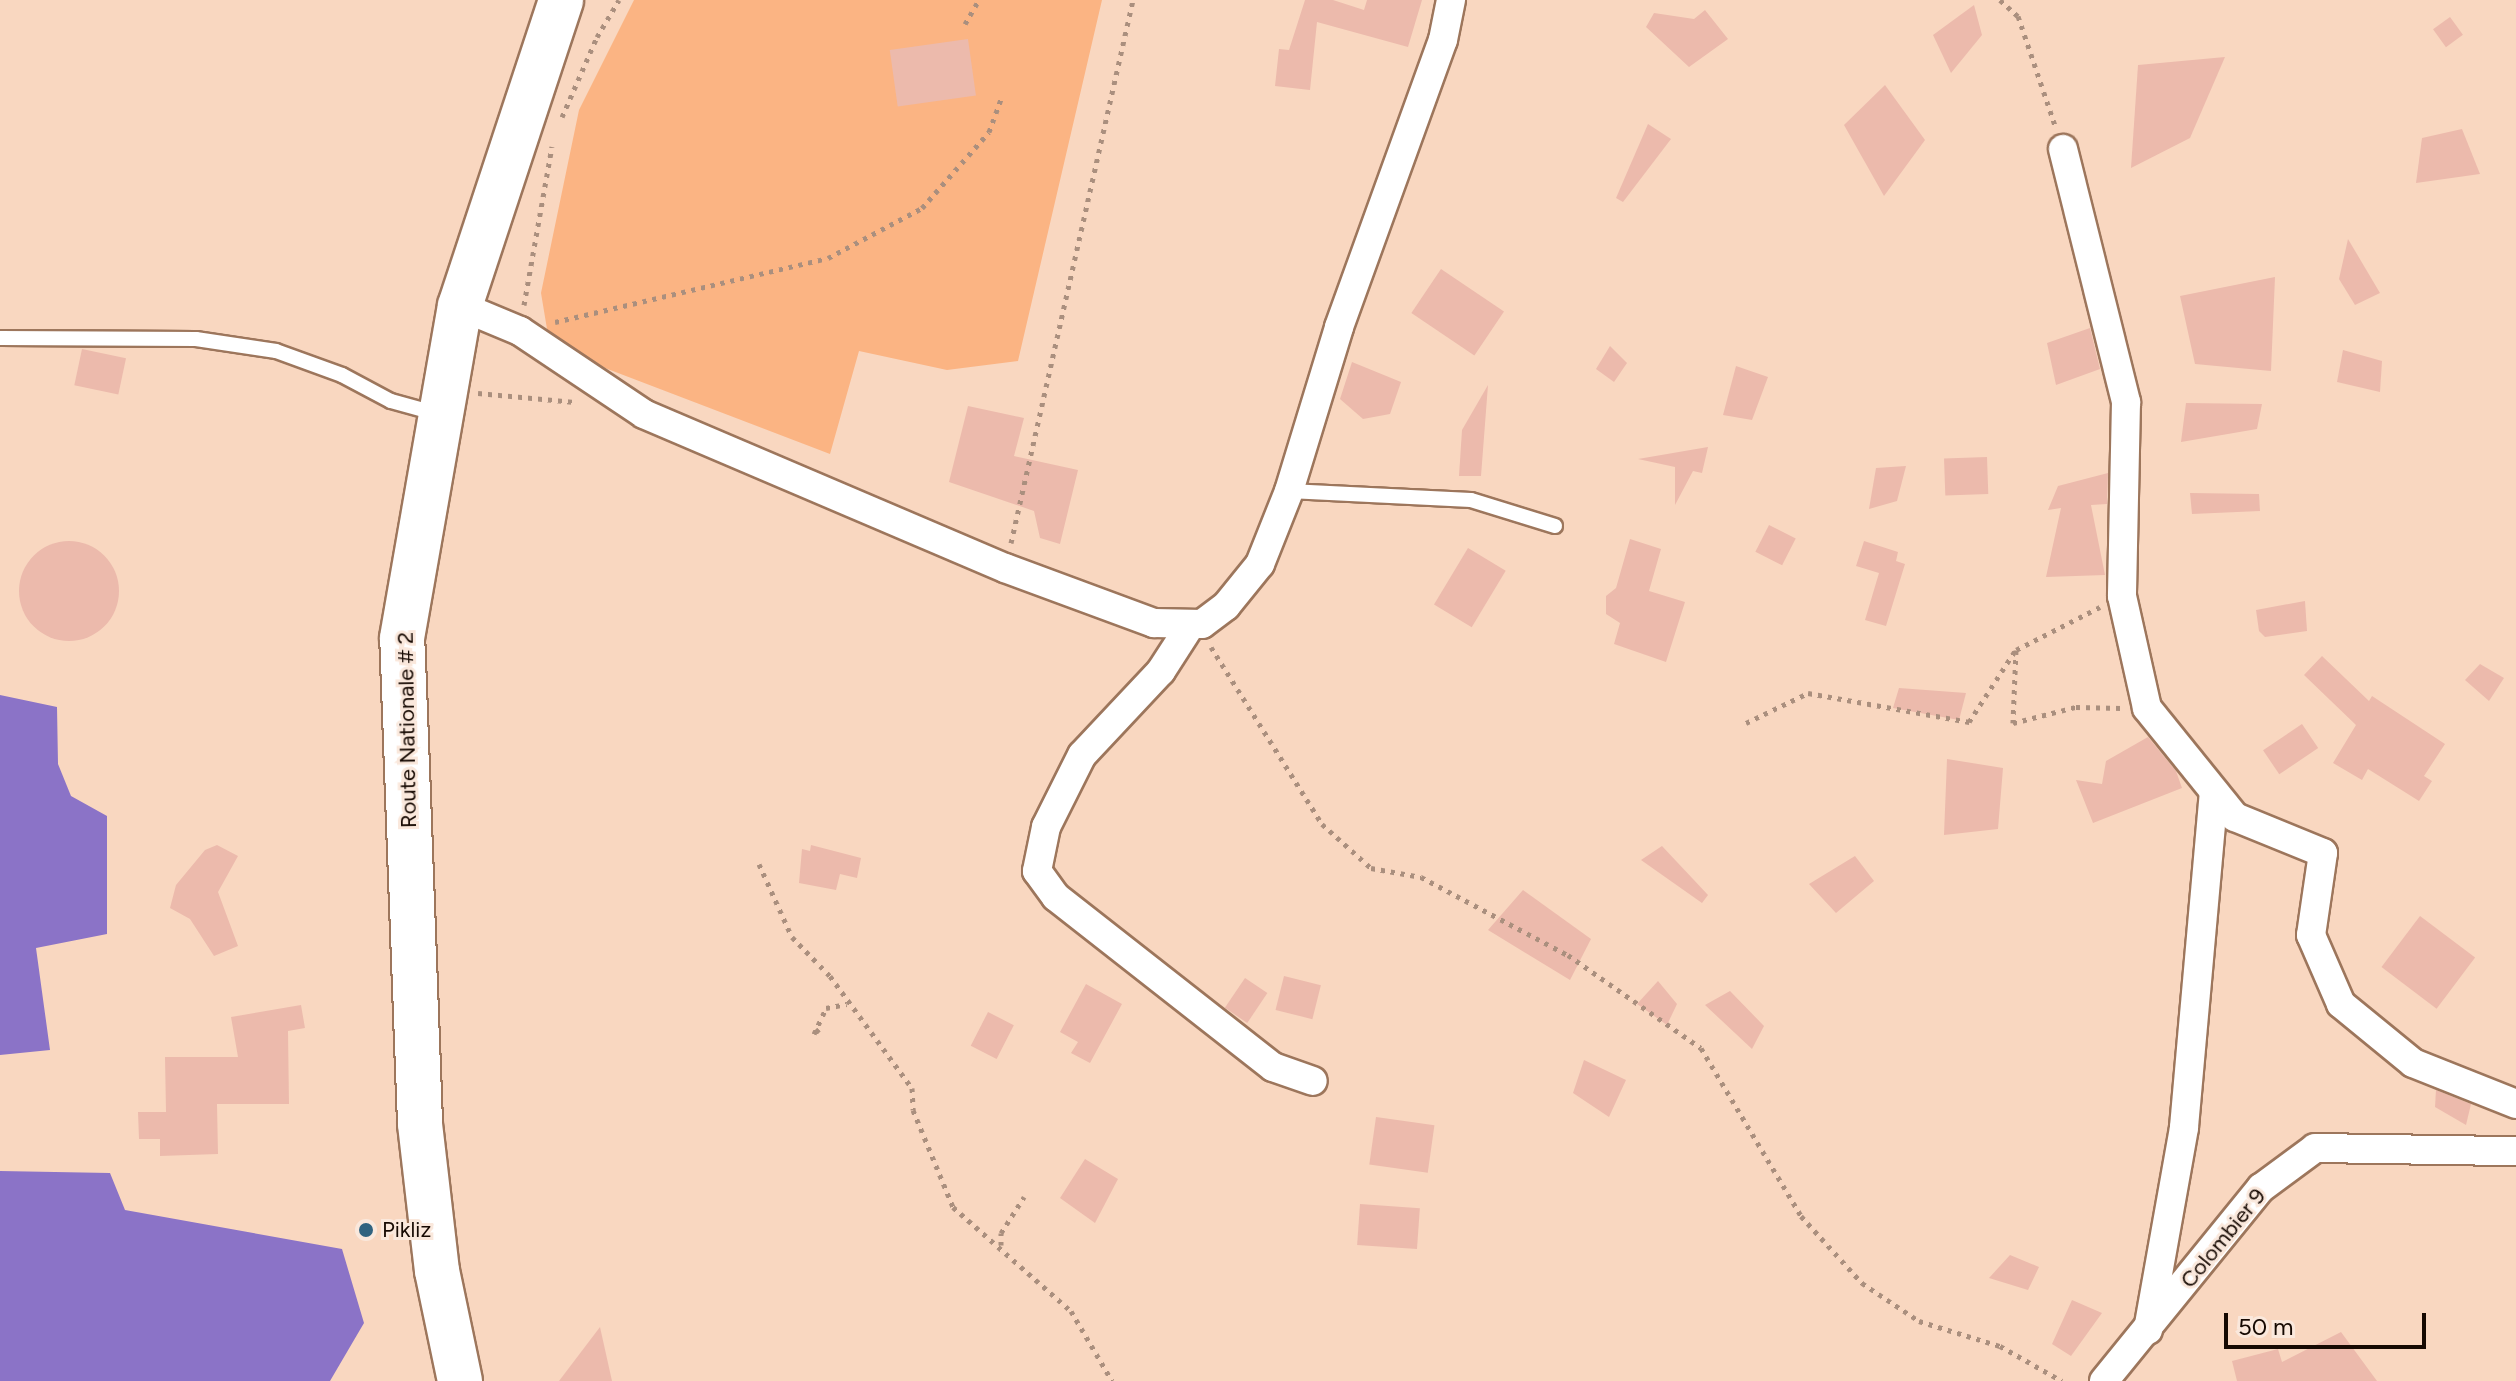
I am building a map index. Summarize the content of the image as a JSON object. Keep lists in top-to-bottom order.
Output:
{
  "streets": {
    "main road": ["Route Nationale # 2"],
    "street": ["Colombier 9"]
  },
  "places": ["Pikliz"],
  "scale_bar": "50 m"
}
